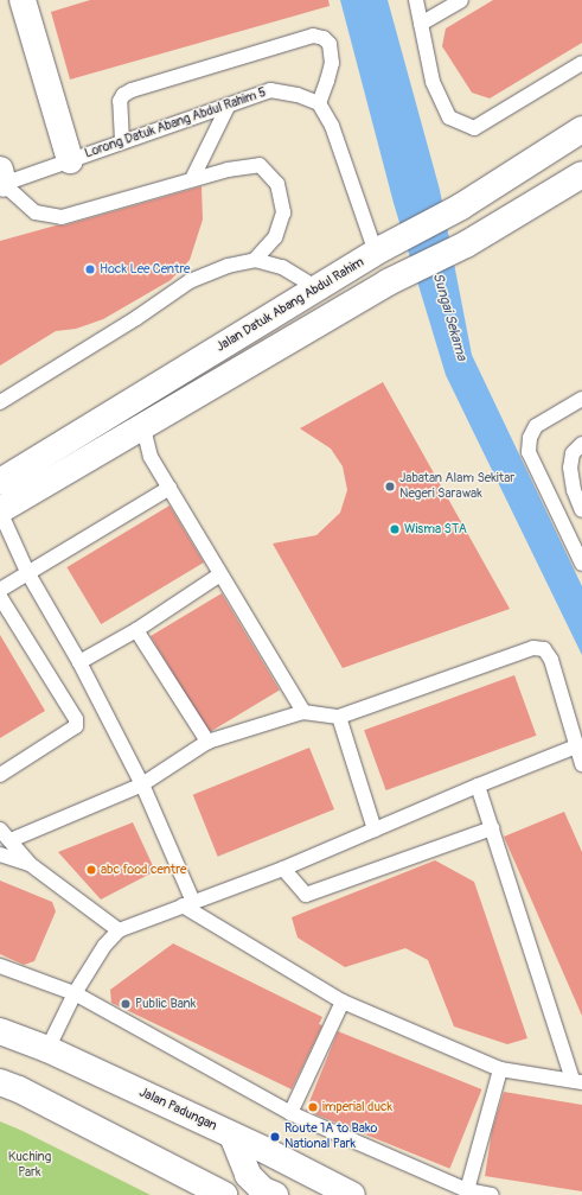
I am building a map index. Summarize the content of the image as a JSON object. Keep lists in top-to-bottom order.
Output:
{
  "streets": {
    "street": ["Lorong Datuk Abang Abdul Rahim 5", "Jalan Datuk Abang Abdul Rahim", "Jalan Padungan"]
  },
  "water": ["Sungai Sekama"],
  "parks": ["Kuching Park"],
  "places": [
    "Hock Lee Centre",
    "Jabatan Alam Sekitar Negeri Sarawak",
    "Wisma STA",
    "abc food centre",
    "Public Bank",
    "imperial duck",
    "Route 1A to Bako National Park"
  ]
}
